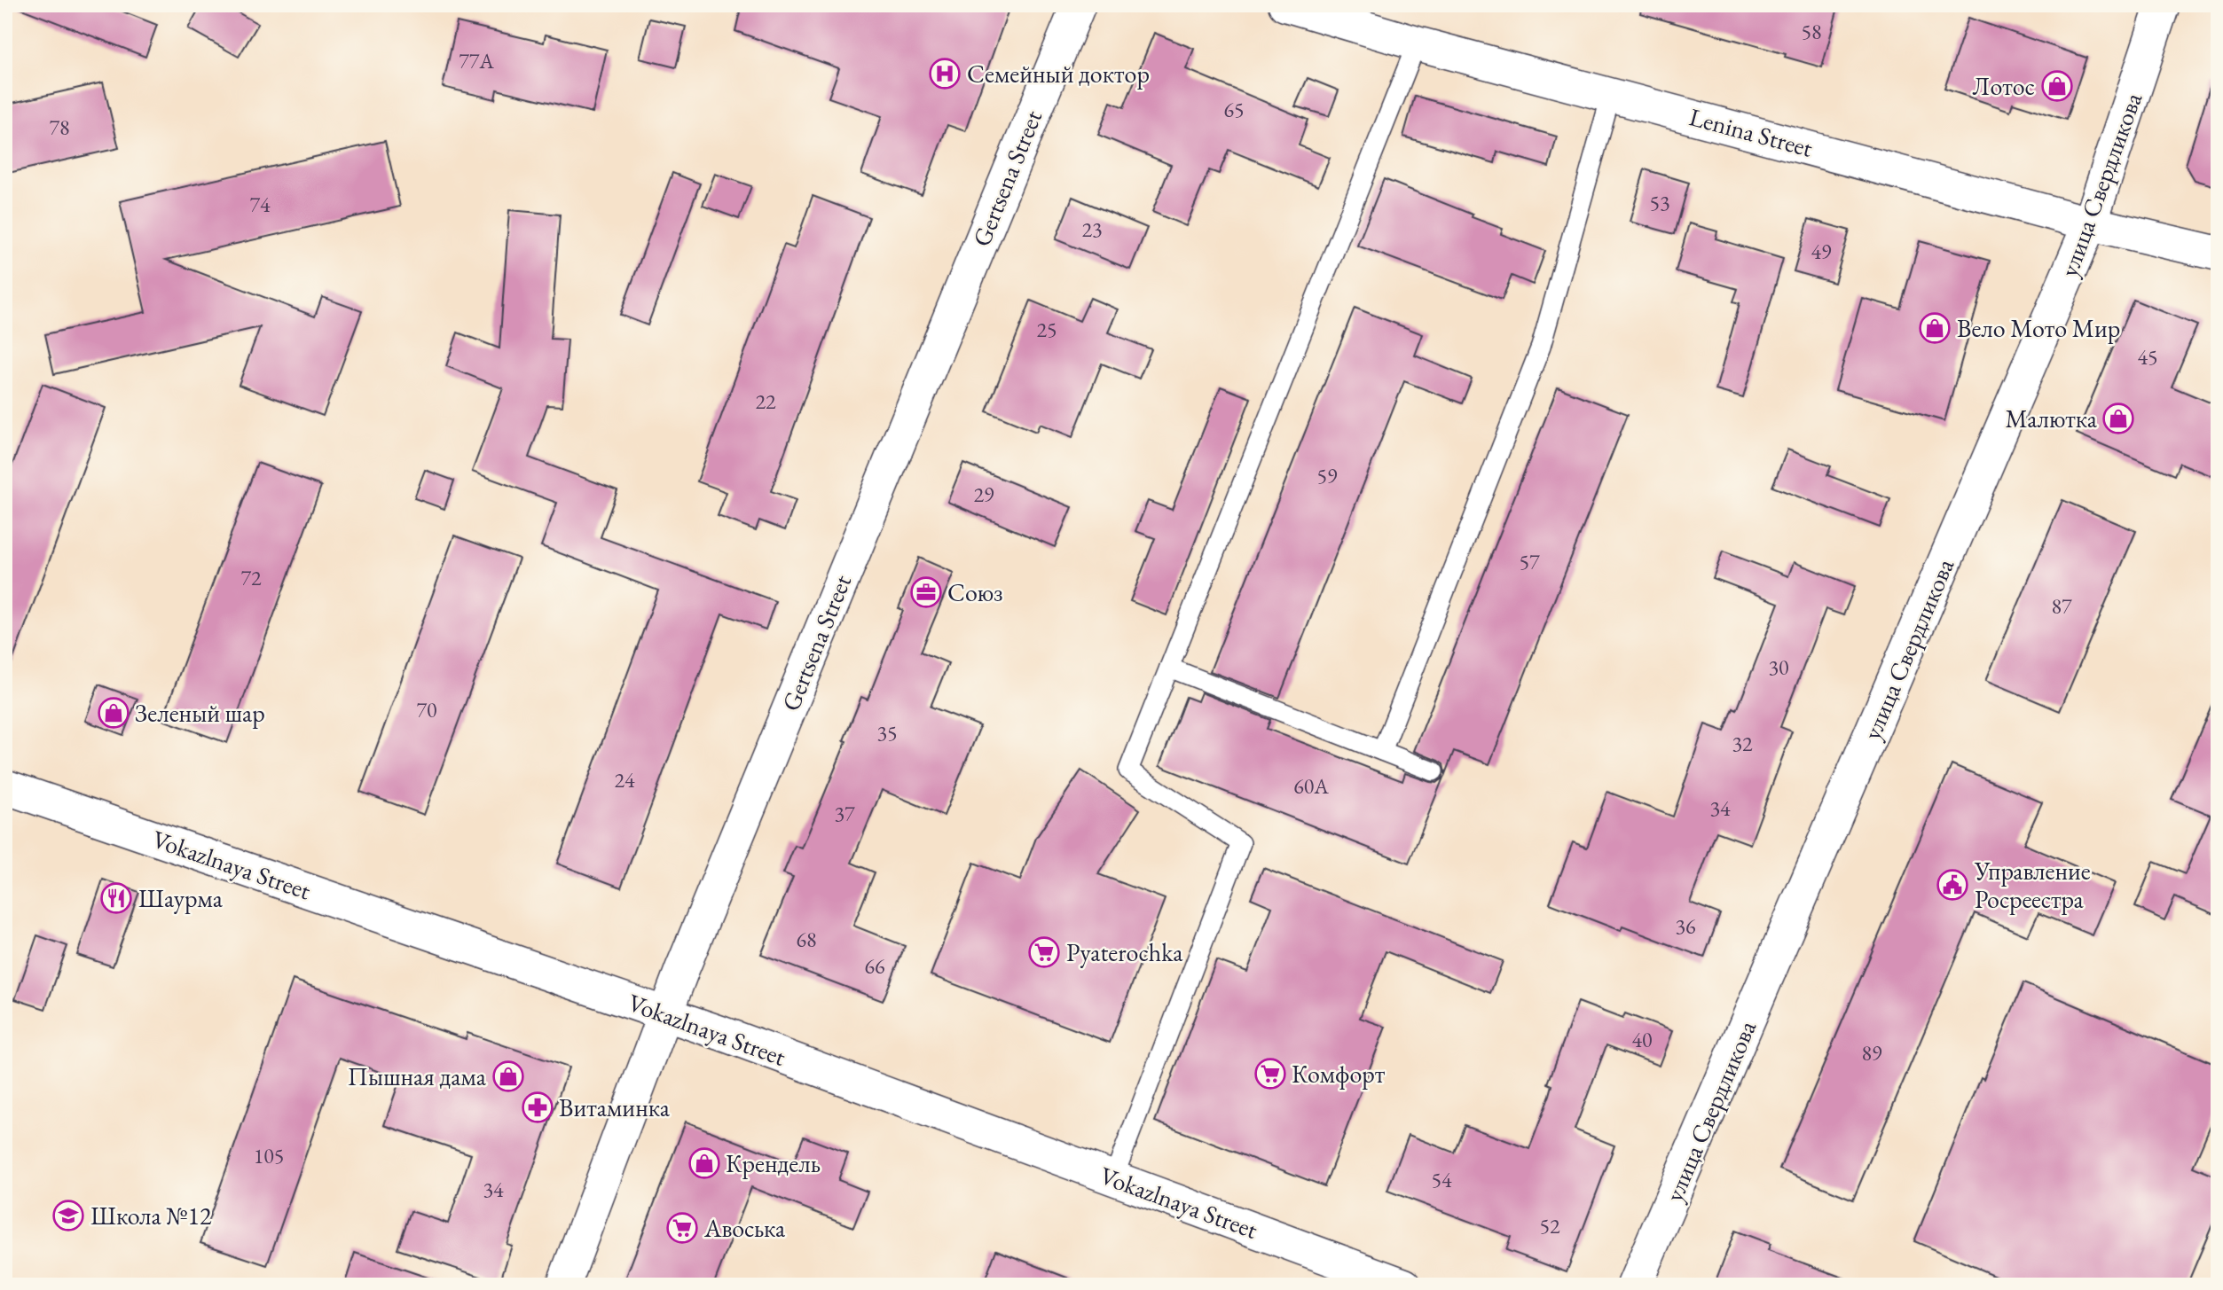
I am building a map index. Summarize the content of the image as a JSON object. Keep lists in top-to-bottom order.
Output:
{
  "streets": {
    "street": [
      "Lenina Street",
      "Gertsena Street",
      "улица Свердликова",
      "Vokazlnaya Street"
    ]
  },
  "crossings": [
    ["Lenina Street", "улица Свердликова"],
    ["Gertsena Street", "Vokazlnaya Street"]
  ],
  "places": {
    "hospital": ["Семейный доктор"],
    "shop": [
      "Лотос",
      "Вело Мото Мир",
      "Малютка",
      "Зеленый шар",
      "Пышная дама",
      "Крендель"
    ],
    "office": ["Союз"],
    "public building": ["Управление Росреестра"],
    "restaurant": ["Шаурма"],
    "supermarket": ["Pyaterochka", "Комфорт", "Авоська"],
    "pharmacy": ["Витаминка"],
    "school or university": ["Школа №12"]
  },
  "house_numbers": [
    "58",
    "77А",
    "65",
    "78",
    "53",
    "74",
    "23",
    "49",
    "25",
    "45",
    "22",
    "59",
    "29",
    "57",
    "72",
    "87",
    "30",
    "70",
    "35",
    "32",
    "24",
    "60А",
    "34",
    "37",
    "36",
    "68",
    "66",
    "40",
    "89",
    "105",
    "54",
    "34",
    "52"
  ]
}
